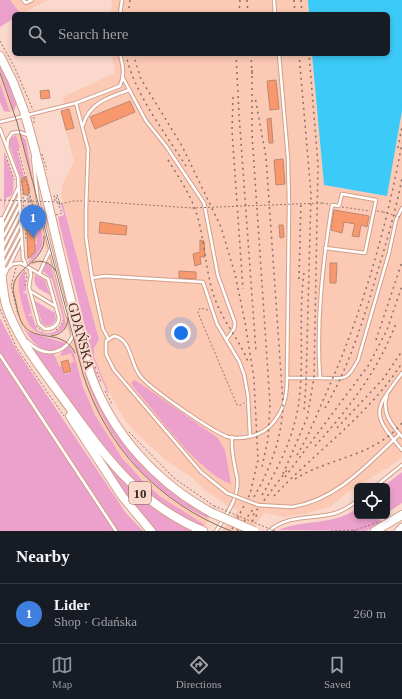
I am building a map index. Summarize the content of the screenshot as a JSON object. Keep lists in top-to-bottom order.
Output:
{
  "streets": {
    "main road": ["GDAŃSKA", "10"]
  },
  "crossings": [
    ["GDAŃSKA", "10"]
  ],
  "page": {
    "search": "Search here",
    "pins": "1",
    "heading": "Nearby",
    "list": [
      {
        "mark": "1",
        "name": "Lider",
        "note": "Shop · Gdańska",
        "value": "260 m"
      }
    ],
    "nav": ["Map", "Directions", "Saved"]
  }
}
